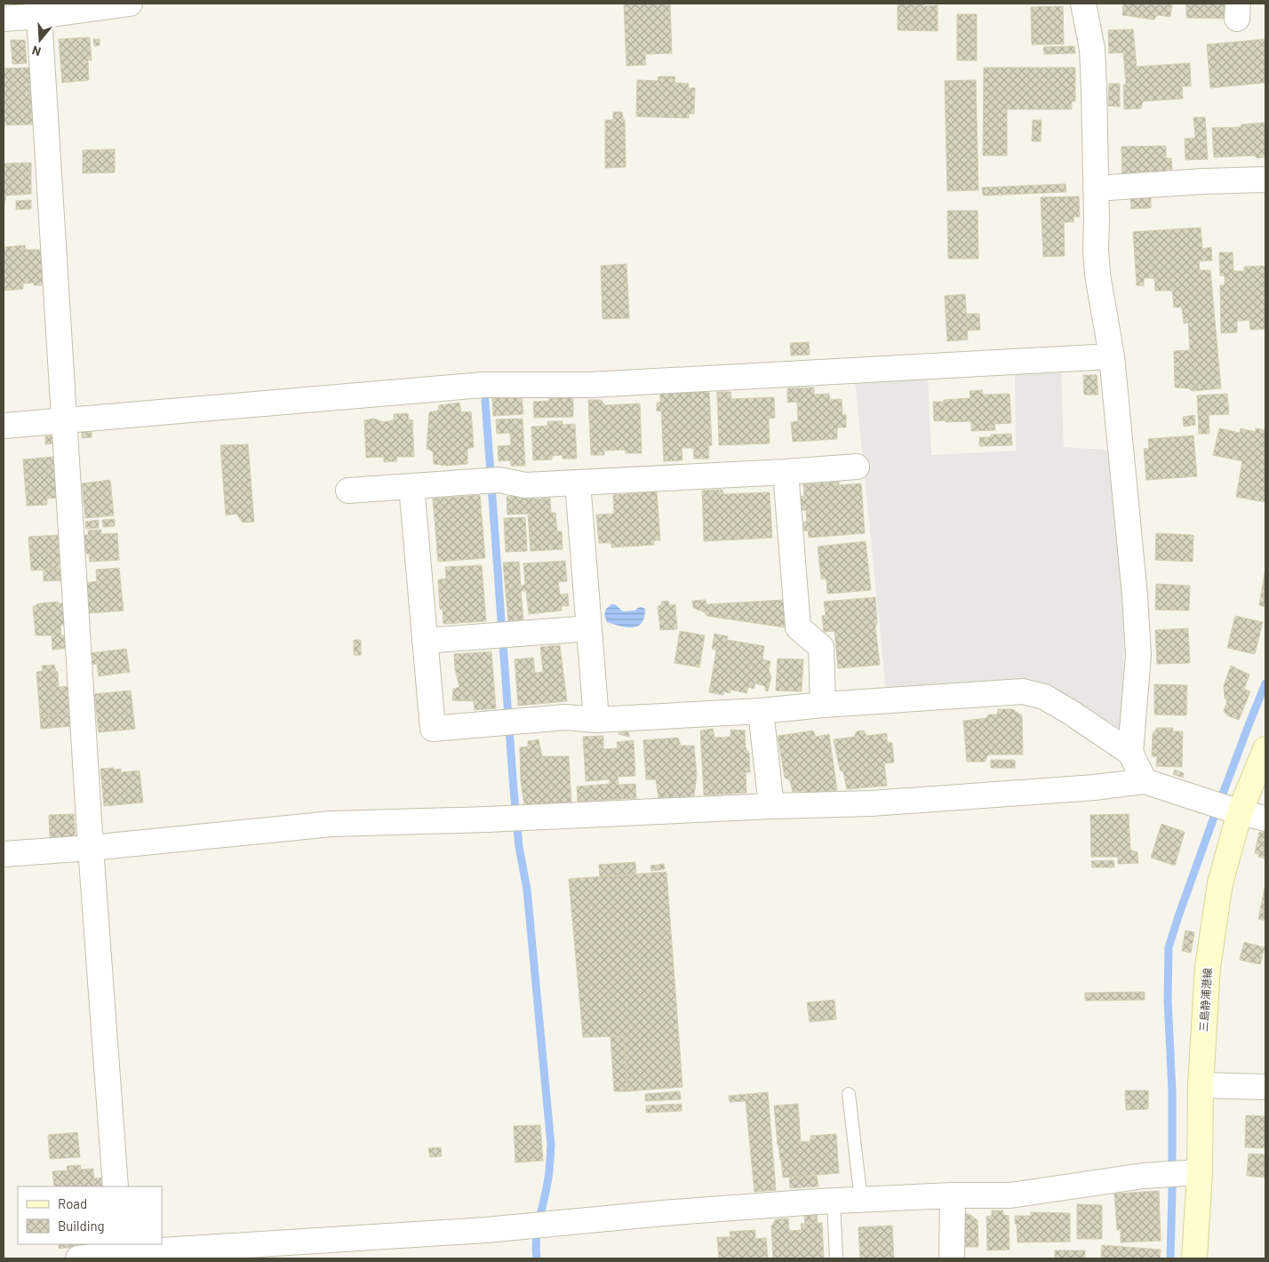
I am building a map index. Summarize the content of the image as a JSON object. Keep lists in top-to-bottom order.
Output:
{
  "streets": {
    "main road": ["三島静浦港線"]
  },
  "legend": ["Road", "Building"],
  "north": "bottom"
}
